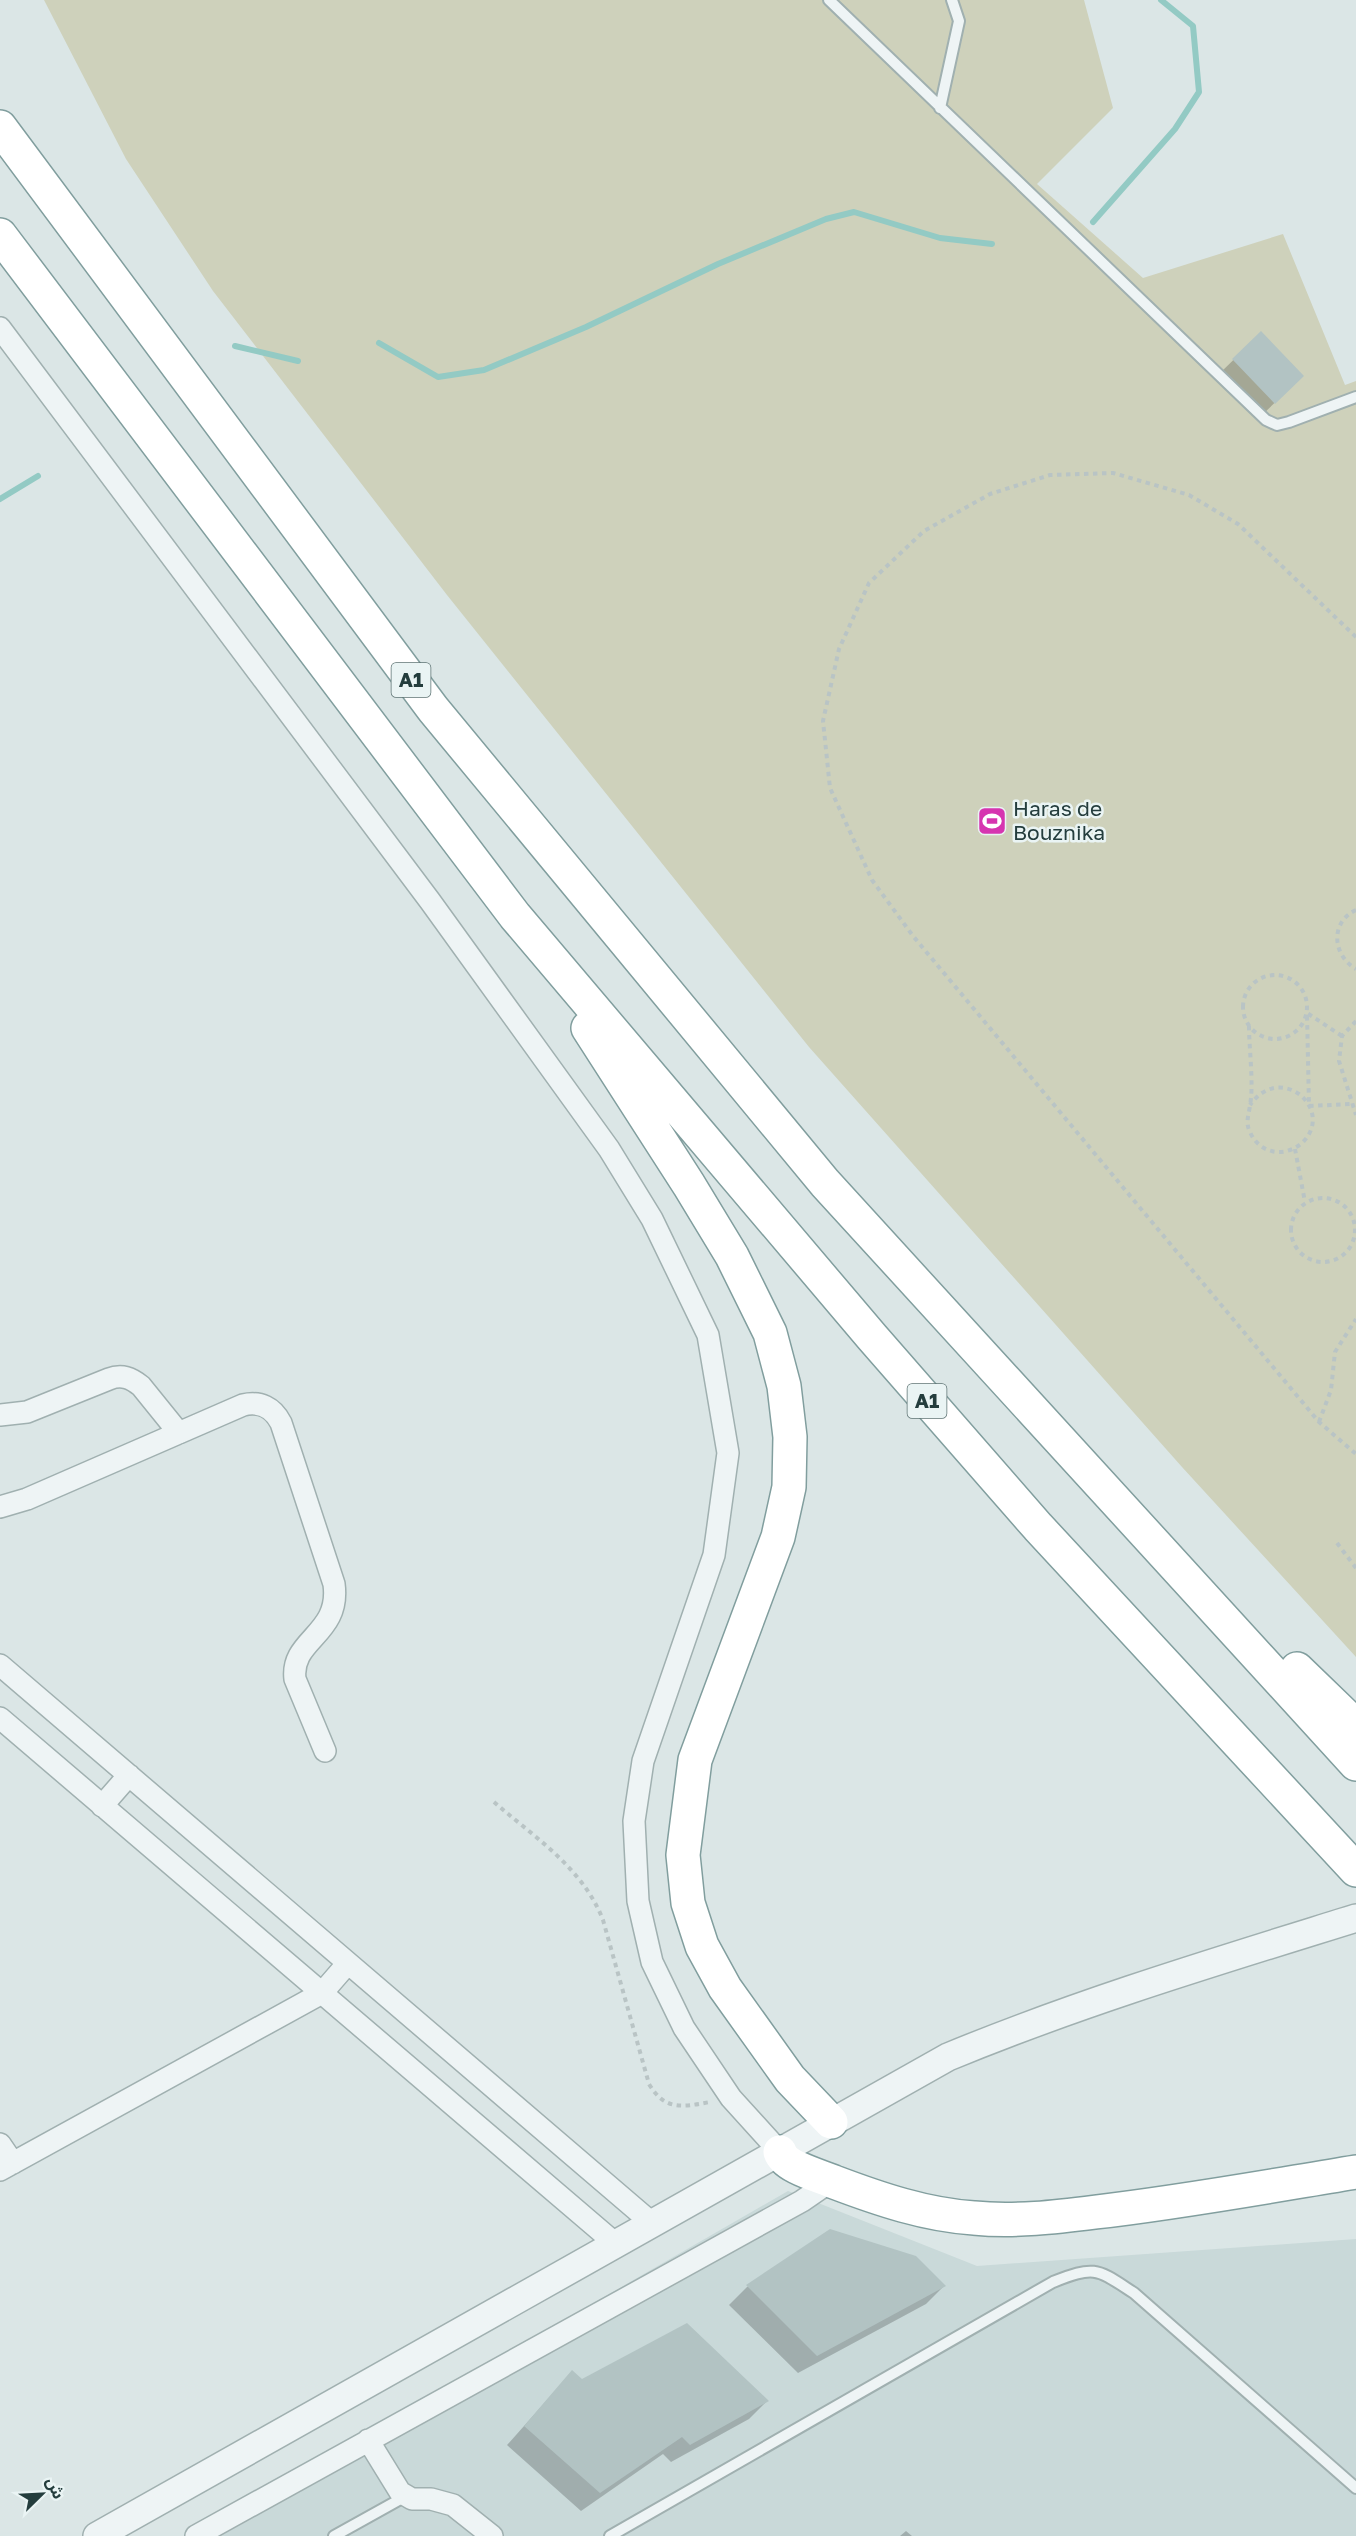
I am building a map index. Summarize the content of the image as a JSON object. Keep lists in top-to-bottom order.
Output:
{
  "streets": {
    "highway": ["A1"]
  },
  "places": {
    "sports": ["Haras de Bouznika"]
  },
  "north": "top right"
}
